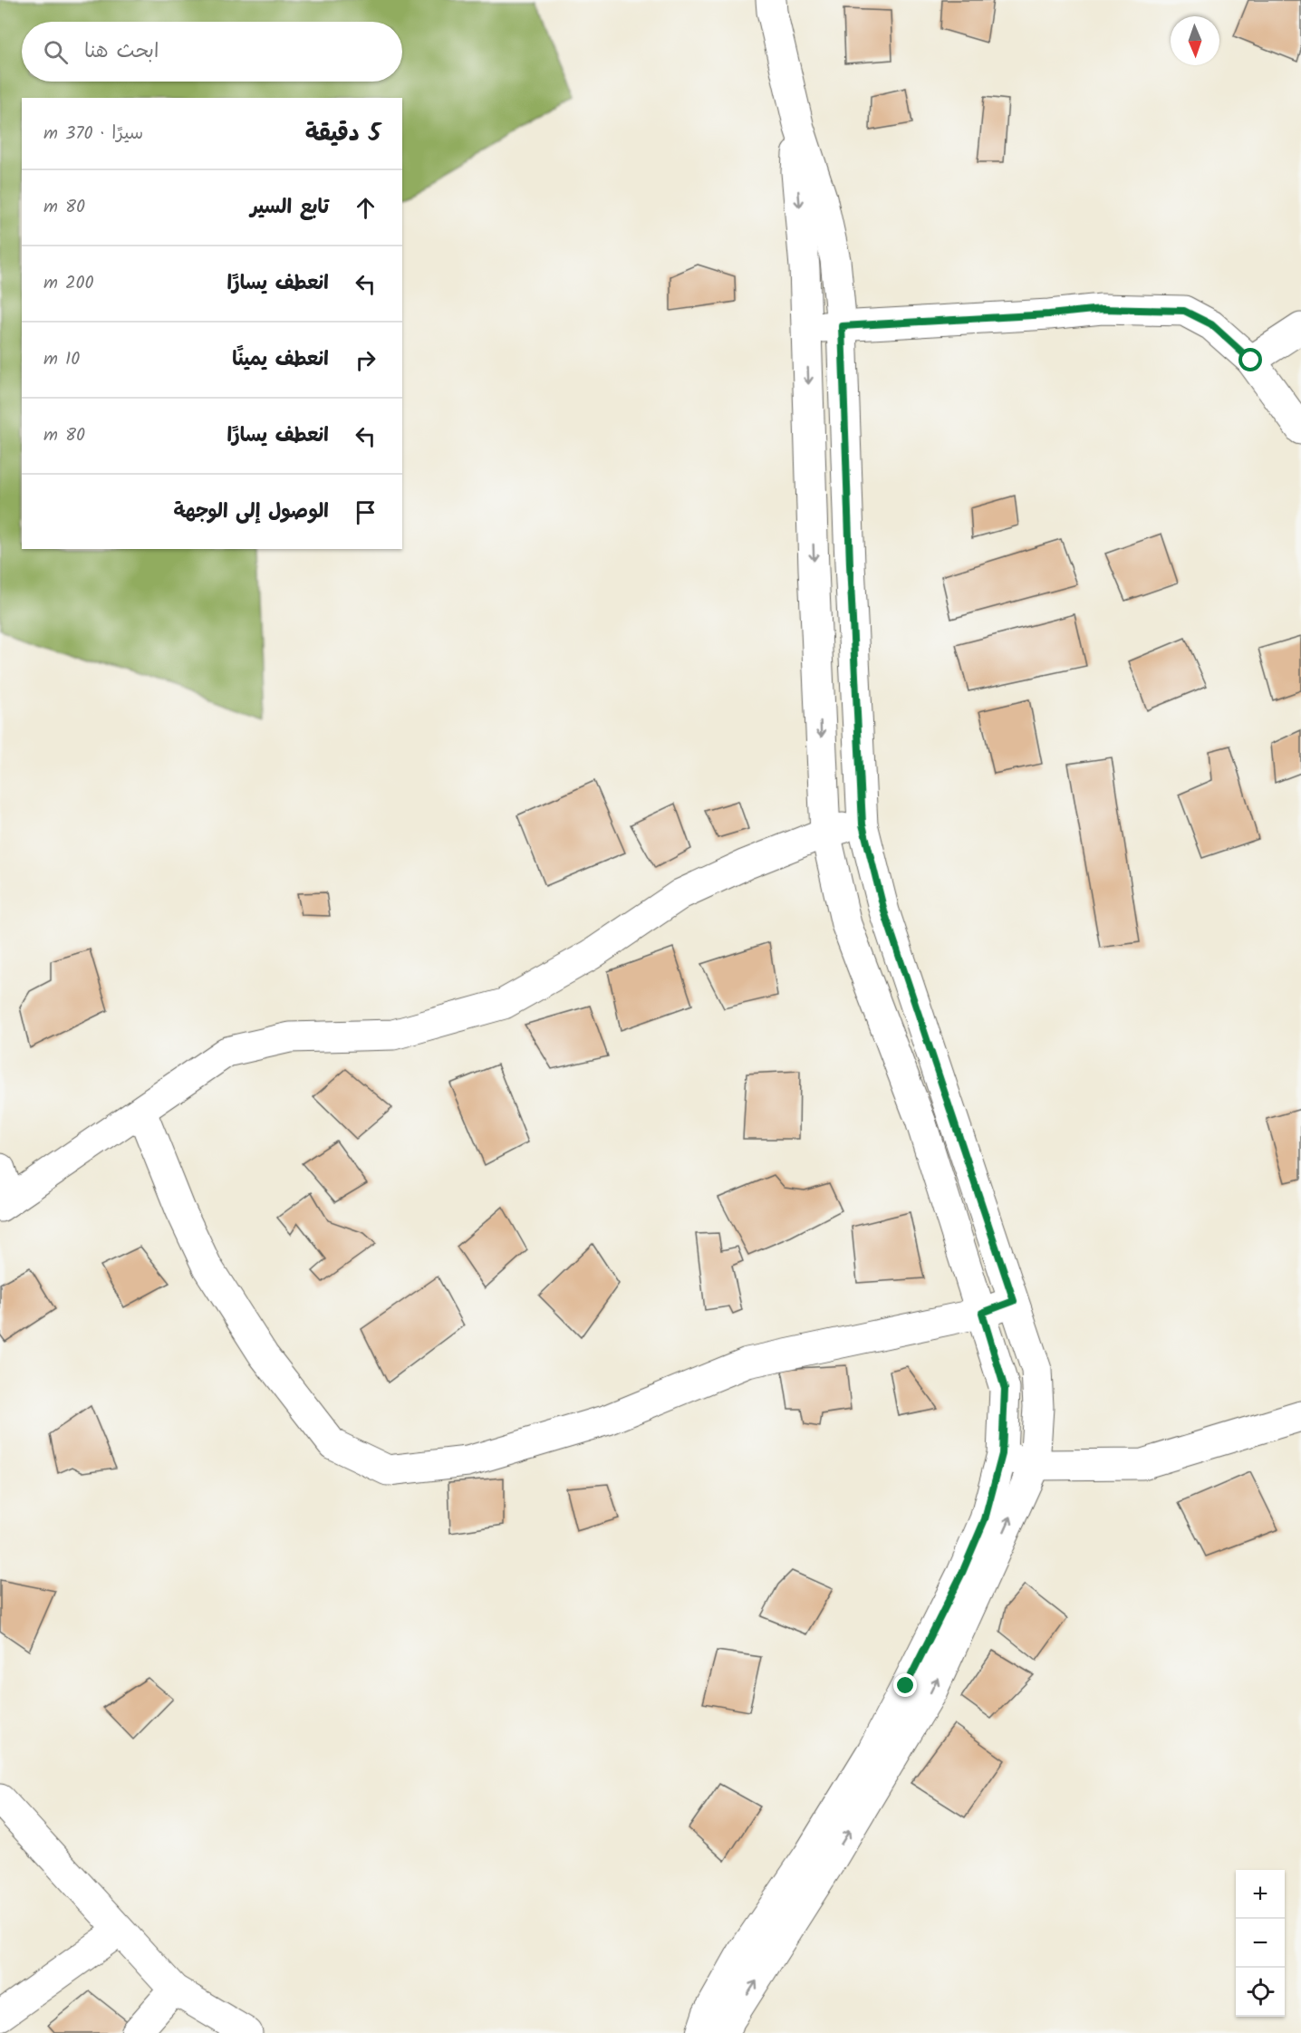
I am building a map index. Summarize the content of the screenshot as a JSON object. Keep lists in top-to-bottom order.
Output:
{
  "north": "bottom",
  "page": {
    "search": "ابحث هنا",
    "heading": ["5 دقيقة", "سيرًا · 370 m"],
    "list": [
      ["تابع السير", "80 m"],
      ["انعطف يسارًا", "200 m"],
      ["انعطف يمينًا", "10 m"],
      ["انعطف يسارًا", "80 m"],
      "الوصول إلى الوجهة"
    ],
    "map_buttons": ["+", "−"]
  }
}
